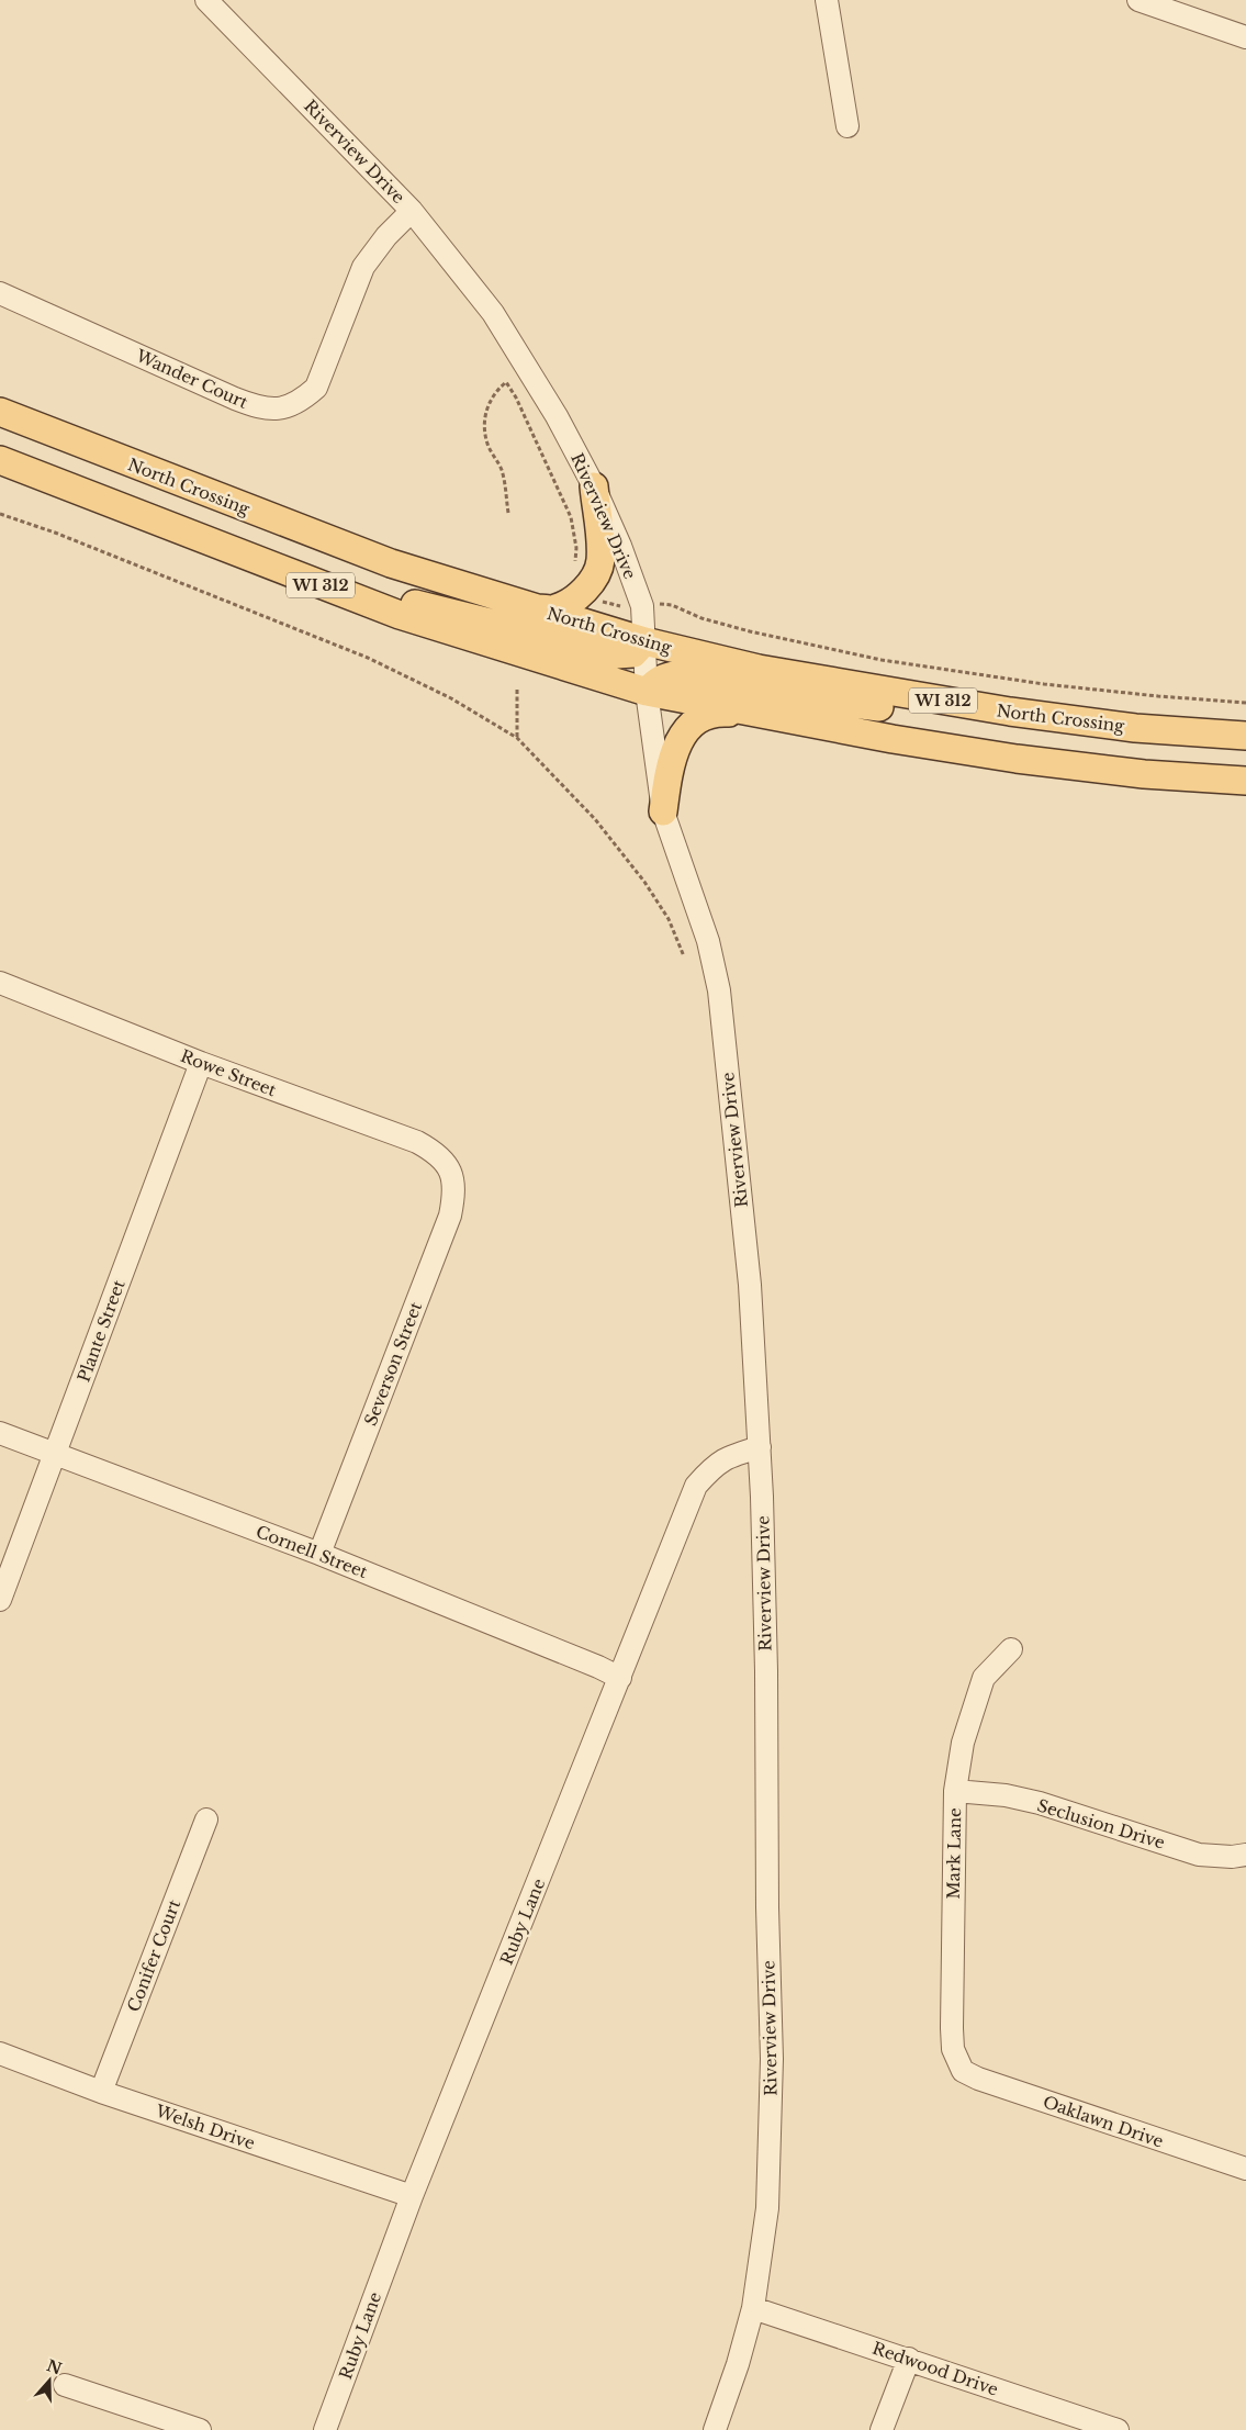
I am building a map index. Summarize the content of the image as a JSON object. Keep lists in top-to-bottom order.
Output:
{
  "streets": {
    "main road": ["North Crossing", "WI 312"],
    "street": [
      "Riverview Drive",
      "Wander Court",
      "Rowe Street",
      "Plante Street",
      "Severson Street",
      "Cornell Street",
      "Seclusion Drive",
      "Mark Lane",
      "Ruby Lane",
      "Conifer Court",
      "Oaklawn Drive",
      "Welsh Drive",
      "Redwood Drive"
    ]
  },
  "crossings": [
    ["Riverview Drive", "Wander Court"],
    ["Riverview Drive", "North Crossing"],
    ["Riverview Drive", "WI 312"],
    ["Riverview Drive", "Ruby Lane"],
    ["Riverview Drive", "Redwood Drive"],
    ["Rowe Street", "Plante Street"],
    ["Rowe Street", "Severson Street"],
    ["Plante Street", "Cornell Street"],
    ["Severson Street", "Cornell Street"],
    ["Cornell Street", "Ruby Lane"],
    ["Seclusion Drive", "Mark Lane"],
    ["Mark Lane", "Oaklawn Drive"],
    ["Ruby Lane", "Welsh Drive"],
    ["Conifer Court", "Welsh Drive"]
  ],
  "north": "top"
}
